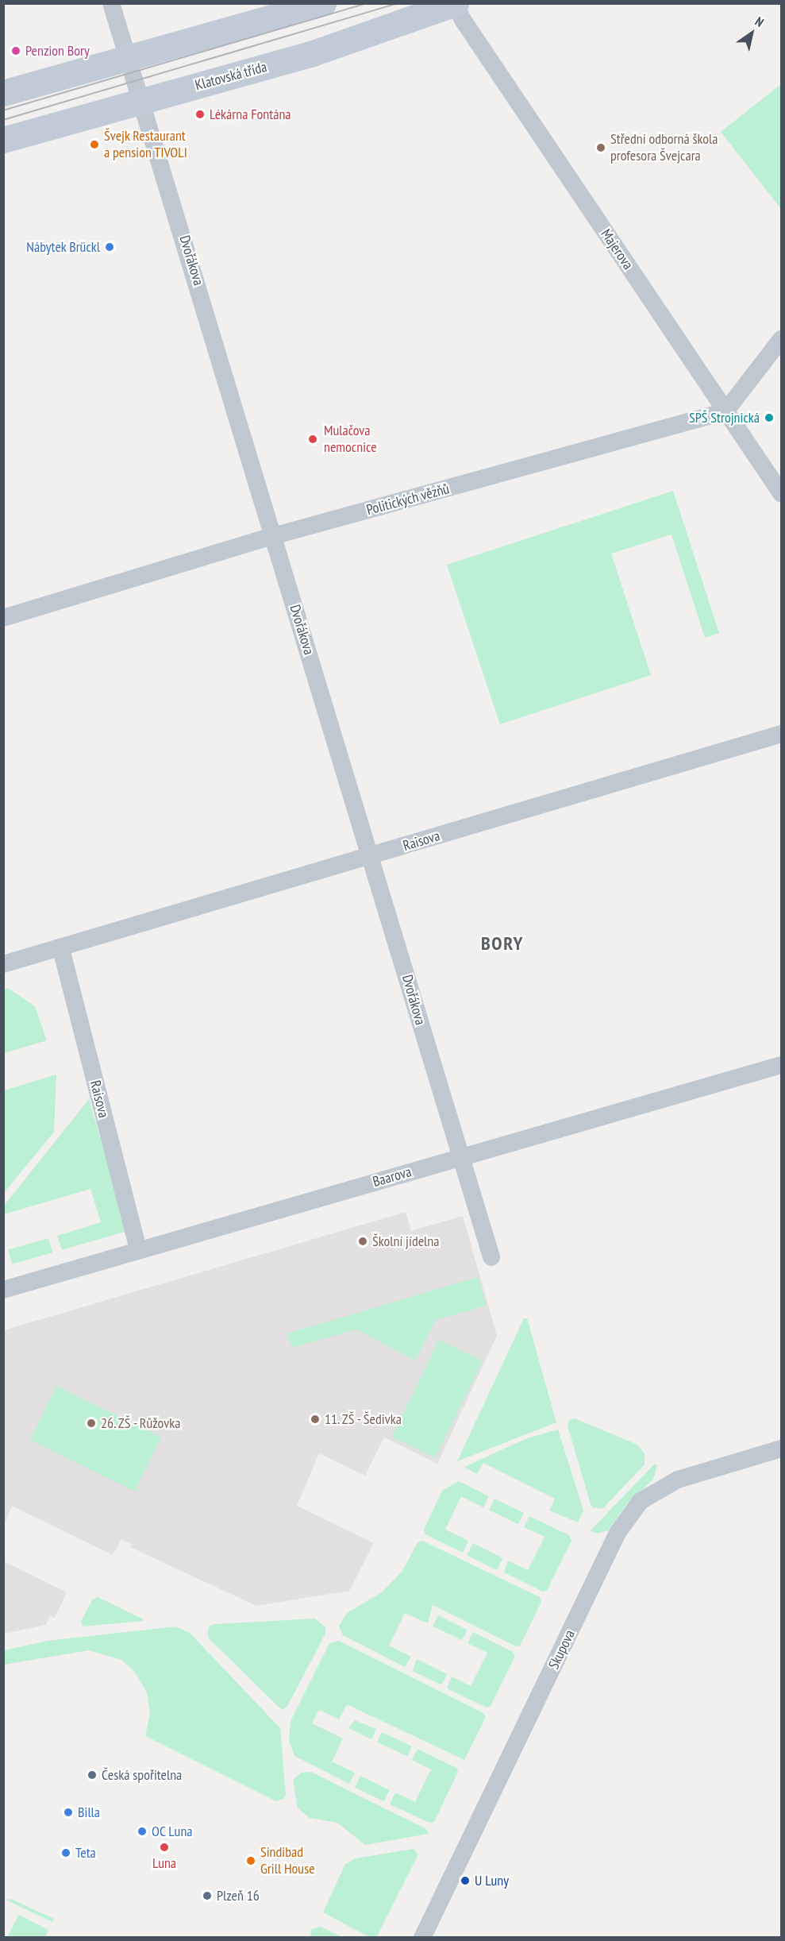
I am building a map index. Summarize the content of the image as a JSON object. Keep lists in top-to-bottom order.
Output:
{
  "streets": {
    "main road": ["Klatovská třída"],
    "street": [
      "Majerova",
      "Dvořákova",
      "Politických vězňů",
      "Raisova",
      "Baarova",
      "Skupova"
    ]
  },
  "crossings": [
    ["Klatovská třída", "Majerova"],
    ["Klatovská třída", "Dvořákova"],
    ["Majerova", "Politických vězňů"],
    ["Dvořákova", "Politických vězňů"],
    ["Dvořákova", "Raisova"],
    ["Dvořákova", "Baarova"],
    ["Raisova", "Baarova"]
  ],
  "districts": ["BORY"],
  "places": [
    "Penzion Bory",
    "Lékárna Fontána",
    "Švejk Restaurant a pension TIVOLI",
    "Střední odborná škola profesora Švejcara",
    "Nábytek Brückl",
    "SPŠ Strojnická",
    "Mulačova nemocnice",
    "Školní jídelna",
    "11. ZŠ - Šedivka",
    "26. ZŠ - Růžovka",
    "Česká spořitelna",
    "Billa",
    "OC Luna",
    "Luna",
    "Teta",
    "Sindibad Grill House",
    "U Luny",
    "Plzeň 16"
  ],
  "north": "top right"
}
